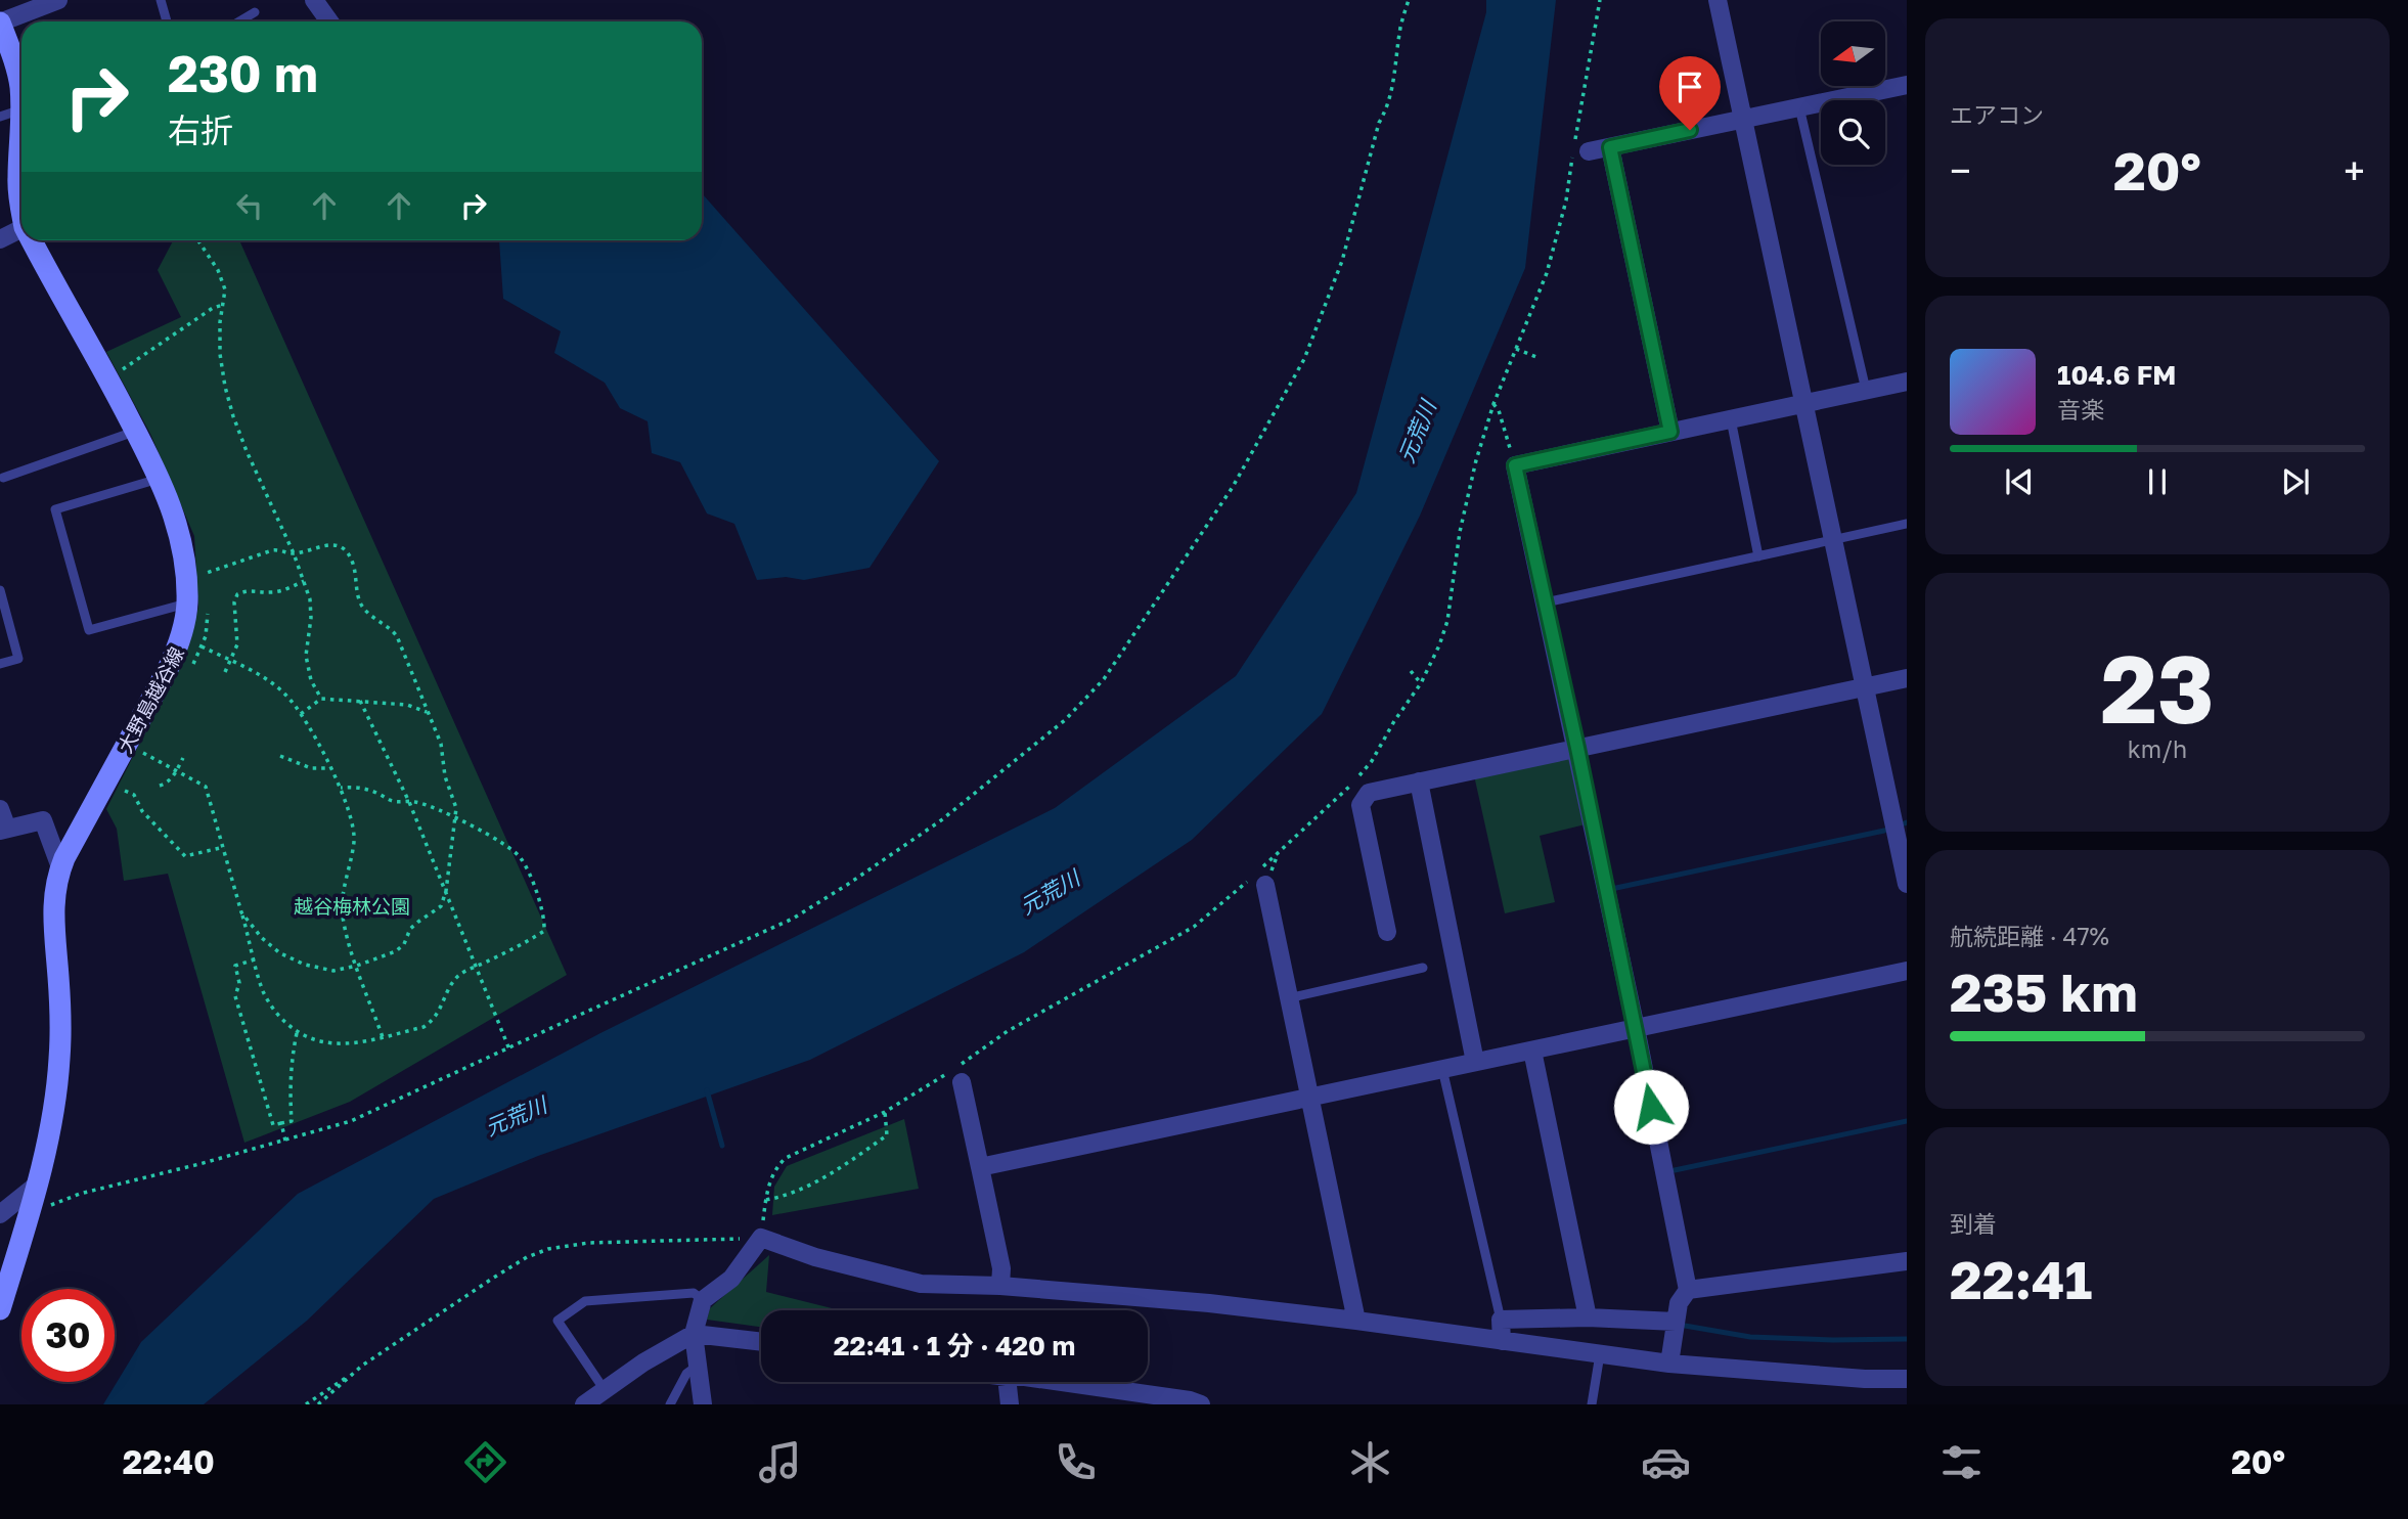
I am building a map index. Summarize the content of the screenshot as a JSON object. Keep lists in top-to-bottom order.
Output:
{
  "streets": {
    "main road": ["大野島越谷線"]
  },
  "water": ["元荒川"],
  "parks": ["越谷梅林公園"],
  "north": "left",
  "page": {
    "tile": [
      "エアコン",
      ["23", "km/h"],
      ["航続距離 · 47%", "235 km"],
      ["到着", "22:41"]
    ],
    "turn": ["230 m", "右折"],
    "heat": ["−", "20°", "+"],
    "song": ["104.6 FM", "音楽"],
    "limit": "30",
    "trip": "22:41 · 1 分 · 420 m",
    "tabs": ["22:40", "20°"]
  }
}
